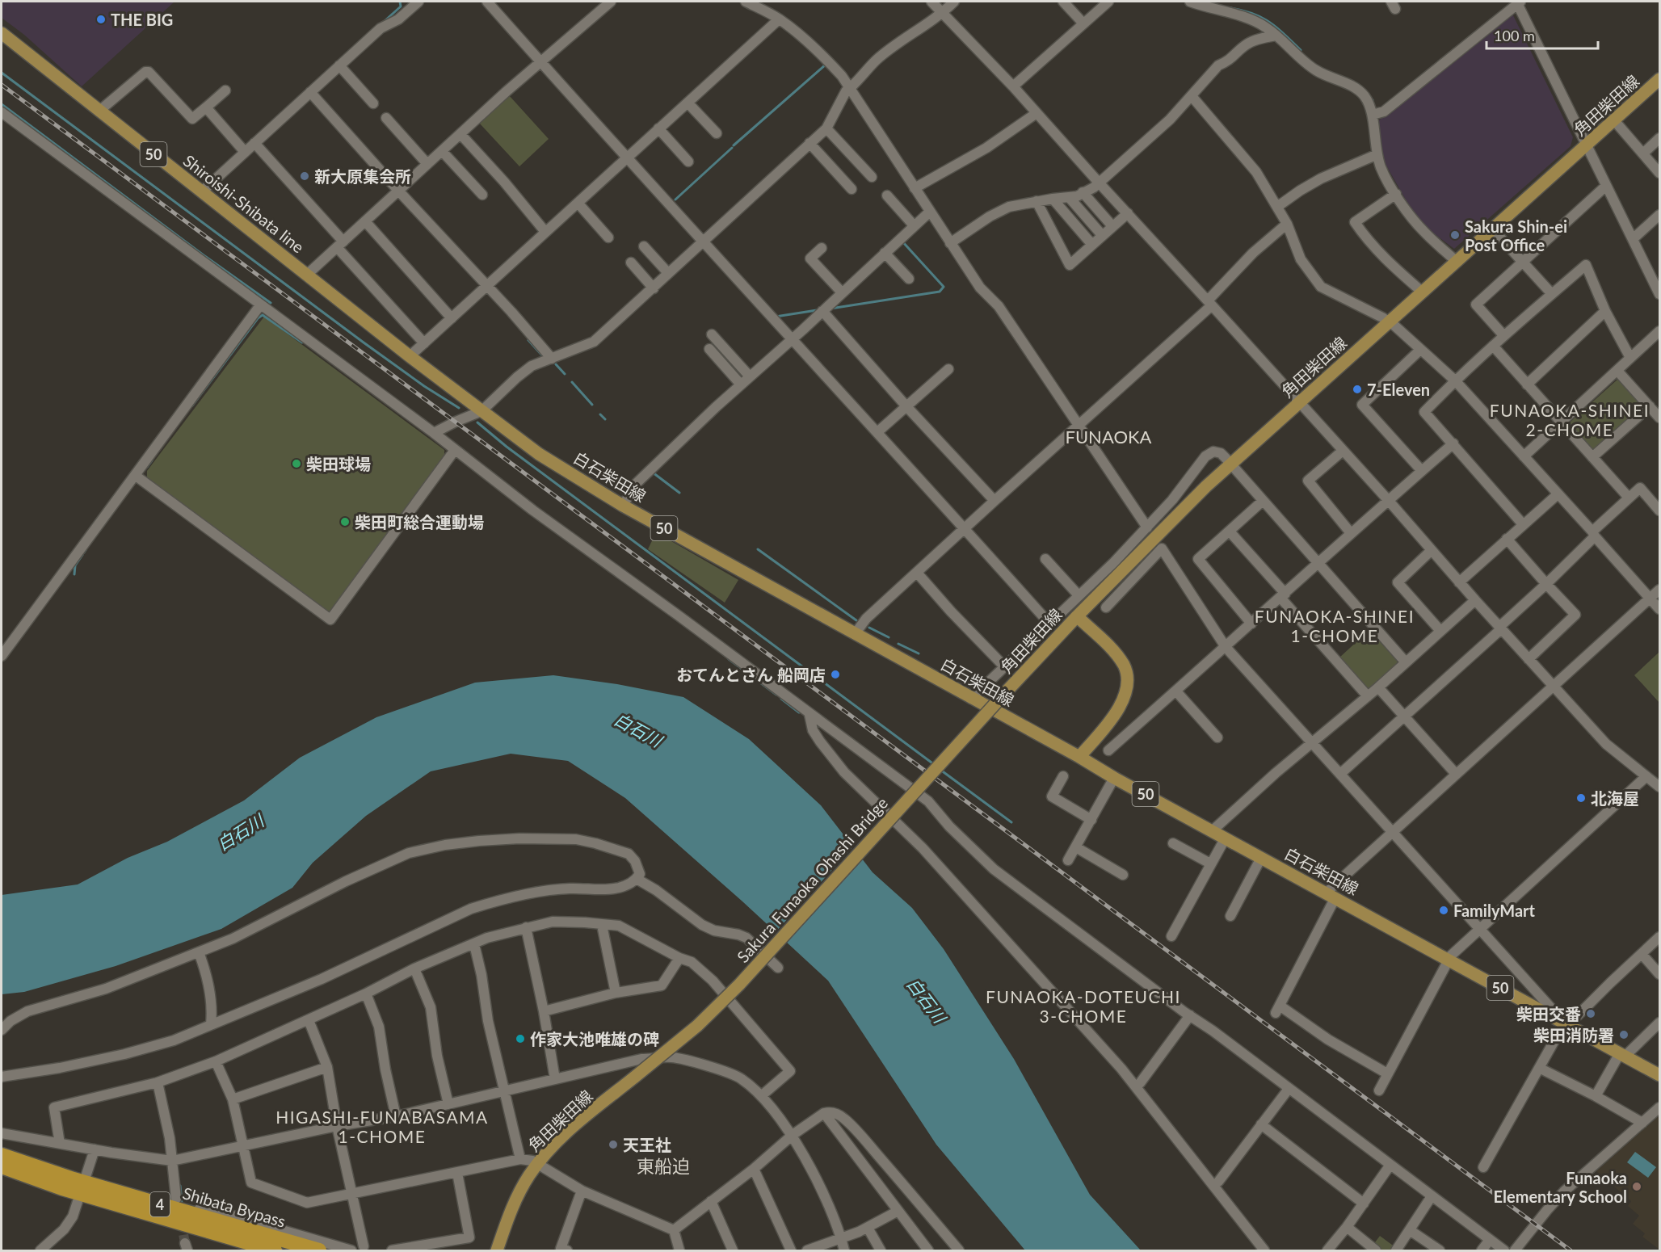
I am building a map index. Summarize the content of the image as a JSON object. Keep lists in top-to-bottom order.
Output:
{
  "streets": {
    "highway": ["4", "Shibata Bypass"],
    "main road": [
      "角田柴田線",
      "50",
      "Shiroishi-Shibata line",
      "白石柴田線",
      "Sakura Funaoka Ohashi Bridge"
    ]
  },
  "crossings": [
    ["角田柴田線", "Sakura Funaoka Ohashi Bridge"],
    ["Shiroishi-Shibata line", "白石柴田線"]
  ],
  "districts": [
    "FUNAOKA-SHINEI 2-CHOME",
    "FUNAOKA",
    "FUNAOKA-SHINEI 1-CHOME",
    "FUNAOKA-DOTEUCHI 3-CHOME",
    "HIGASHI-FUNABASAMA 1-CHOME",
    "東船迫"
  ],
  "water": ["白石川"],
  "places": [
    "THE BIG",
    "新大原集会所",
    "Sakura Shin-ei Post Office",
    "7-Eleven",
    "柴田球場",
    "柴田町総合運動場",
    "おてんとさん 船岡店",
    "北海屋",
    "FamilyMart",
    "柴田交番",
    "柴田消防署",
    "作家大池唯雄の碑",
    "天王社",
    "Funaoka Elementary School"
  ],
  "scale_bar": "100 m"
}
